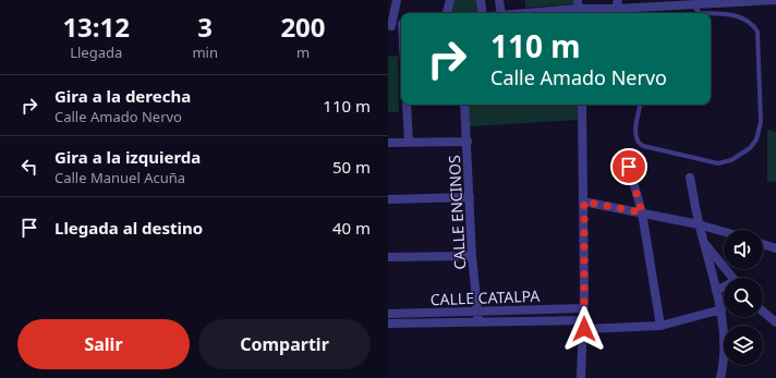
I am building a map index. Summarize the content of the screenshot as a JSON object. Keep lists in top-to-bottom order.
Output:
{
  "streets": {
    "street": ["CALLE ENCINOS", "CALLE CATALPA"]
  },
  "crossings": [
    ["CALLE ENCINOS", "CALLE CATALPA"]
  ],
  "page": {
    "eta": [
      "13:12",
      "Llegada",
      "3",
      "min",
      "200",
      "m"
    ],
    "turn": ["110 m", "Calle Amado Nervo"],
    "list": [
      {
        "name": "Gira a la derecha",
        "note": "Calle Amado Nervo",
        "value": "110 m"
      },
      {
        "name": "Gira a la izquierda",
        "note": "Calle Manuel Acuña",
        "value": "50 m"
      },
      {
        "name": "Llegada al destino",
        "value": "40 m"
      }
    ],
    "buttons": ["Salir", "Compartir"]
  }
}
